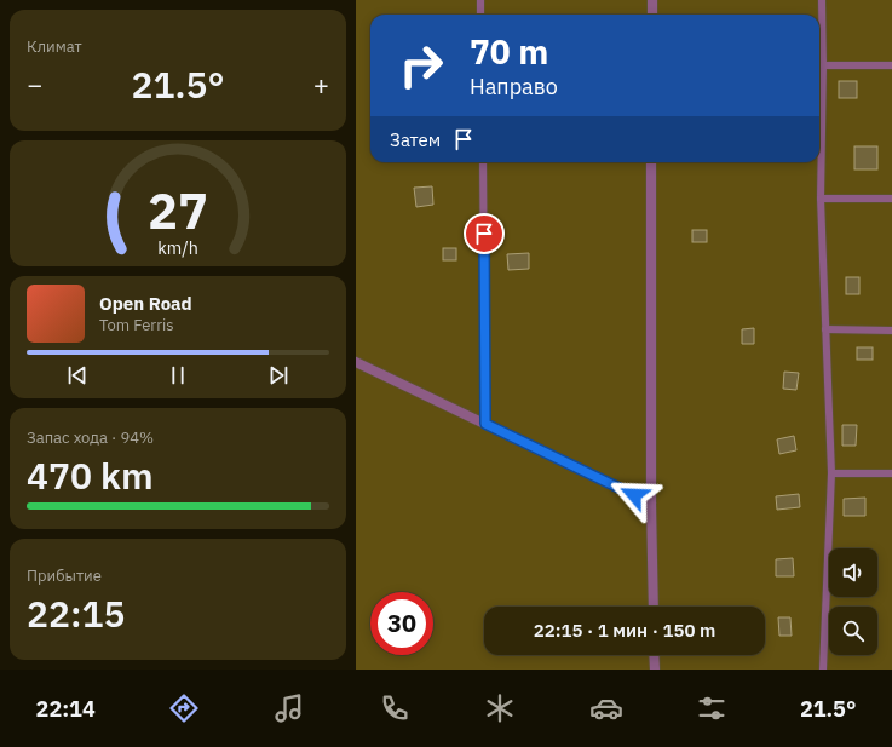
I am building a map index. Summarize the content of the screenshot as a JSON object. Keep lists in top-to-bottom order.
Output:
{
  "page": {
    "tile": [
      "Климат",
      ["Запас хода · 94%", "470 km"],
      ["Прибытие", "22:15"]
    ],
    "turn": ["70 m", "Направо"],
    "heat": ["−", "21.5°", "+"],
    "then": "Затем",
    "song": ["Open Road", "Tom Ferris"],
    "limit": "30",
    "trip": "22:15 · 1 мин · 150 m",
    "tabs": ["22:14", "21.5°"],
    "gauge": ["27", "km/h"]
  }
}
